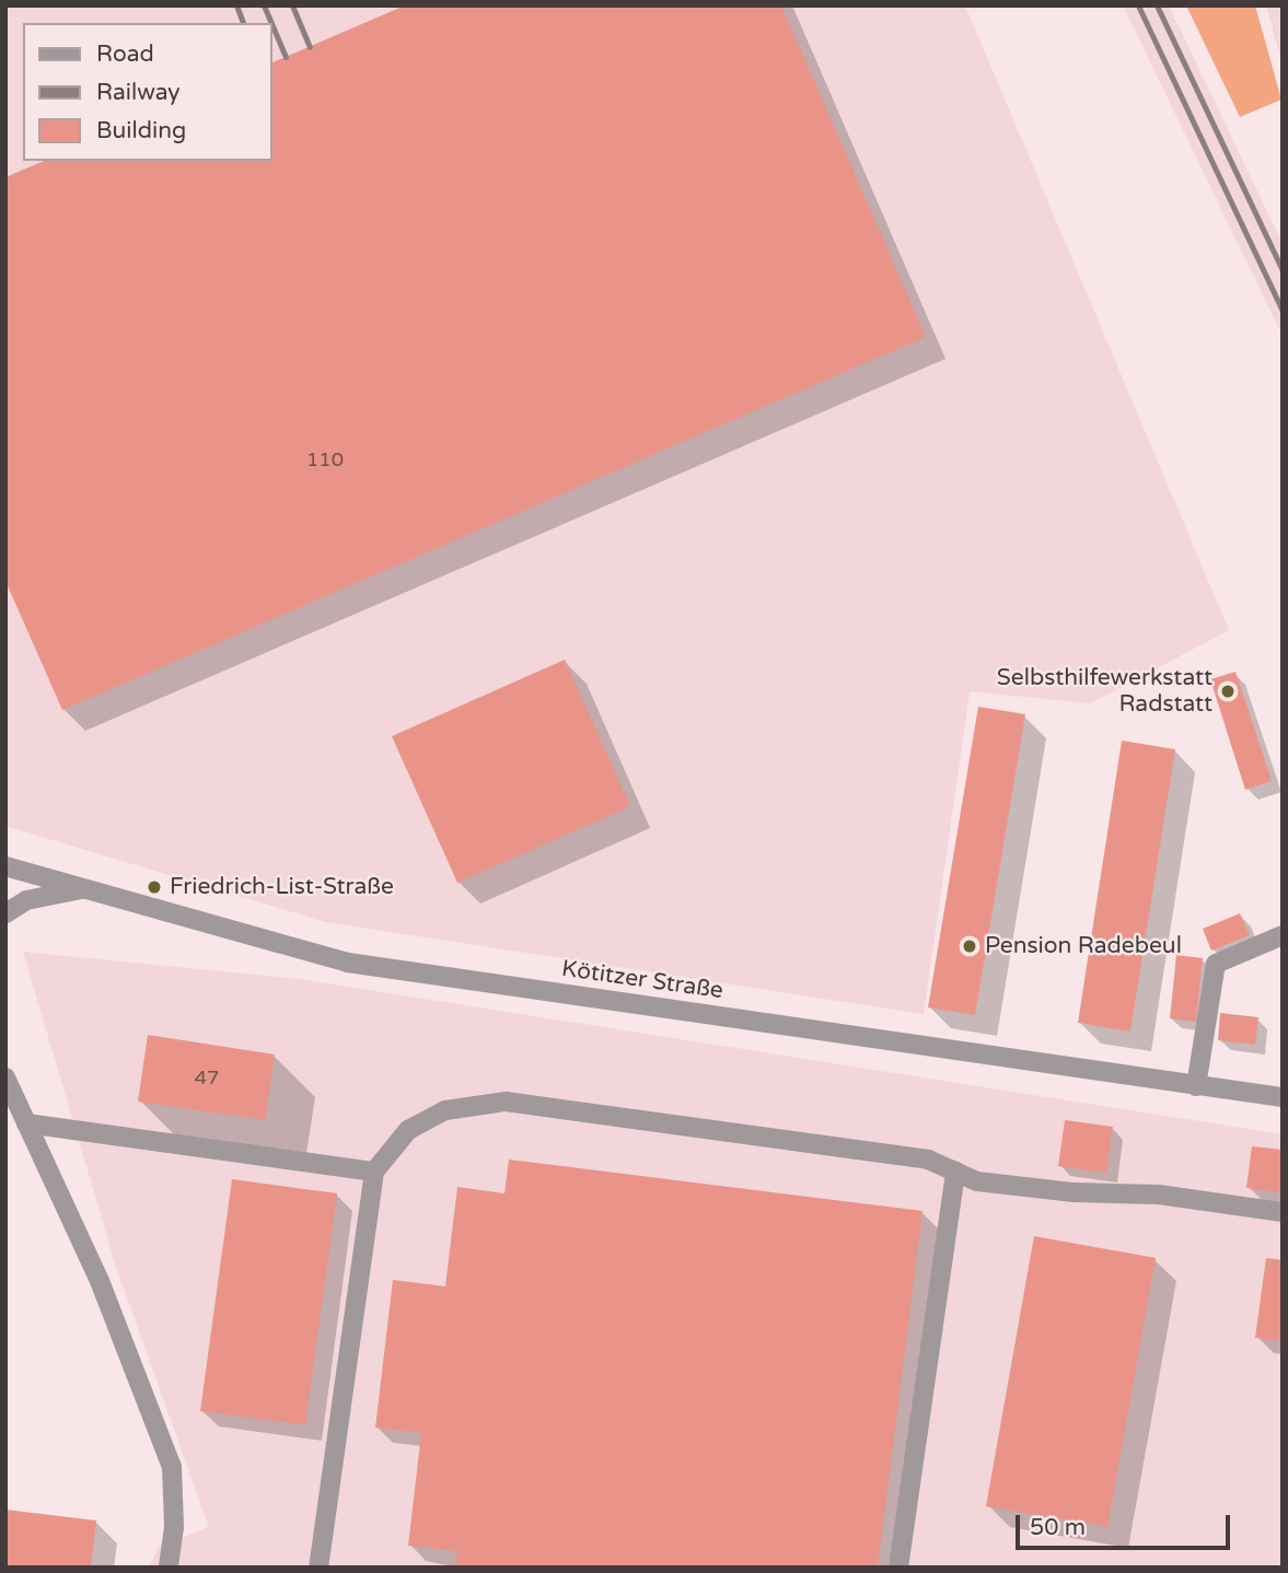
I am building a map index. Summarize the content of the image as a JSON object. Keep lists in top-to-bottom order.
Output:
{
  "streets": {
    "street": ["Kötitzer Straße"]
  },
  "places": ["Selbsthilfewerkstatt Radstatt", "Friedrich-List-Straße", "Pension Radebeul"],
  "house_numbers": ["110", "47"],
  "legend": ["Road", "Railway", "Building"],
  "scale_bar": "50 m"
}
